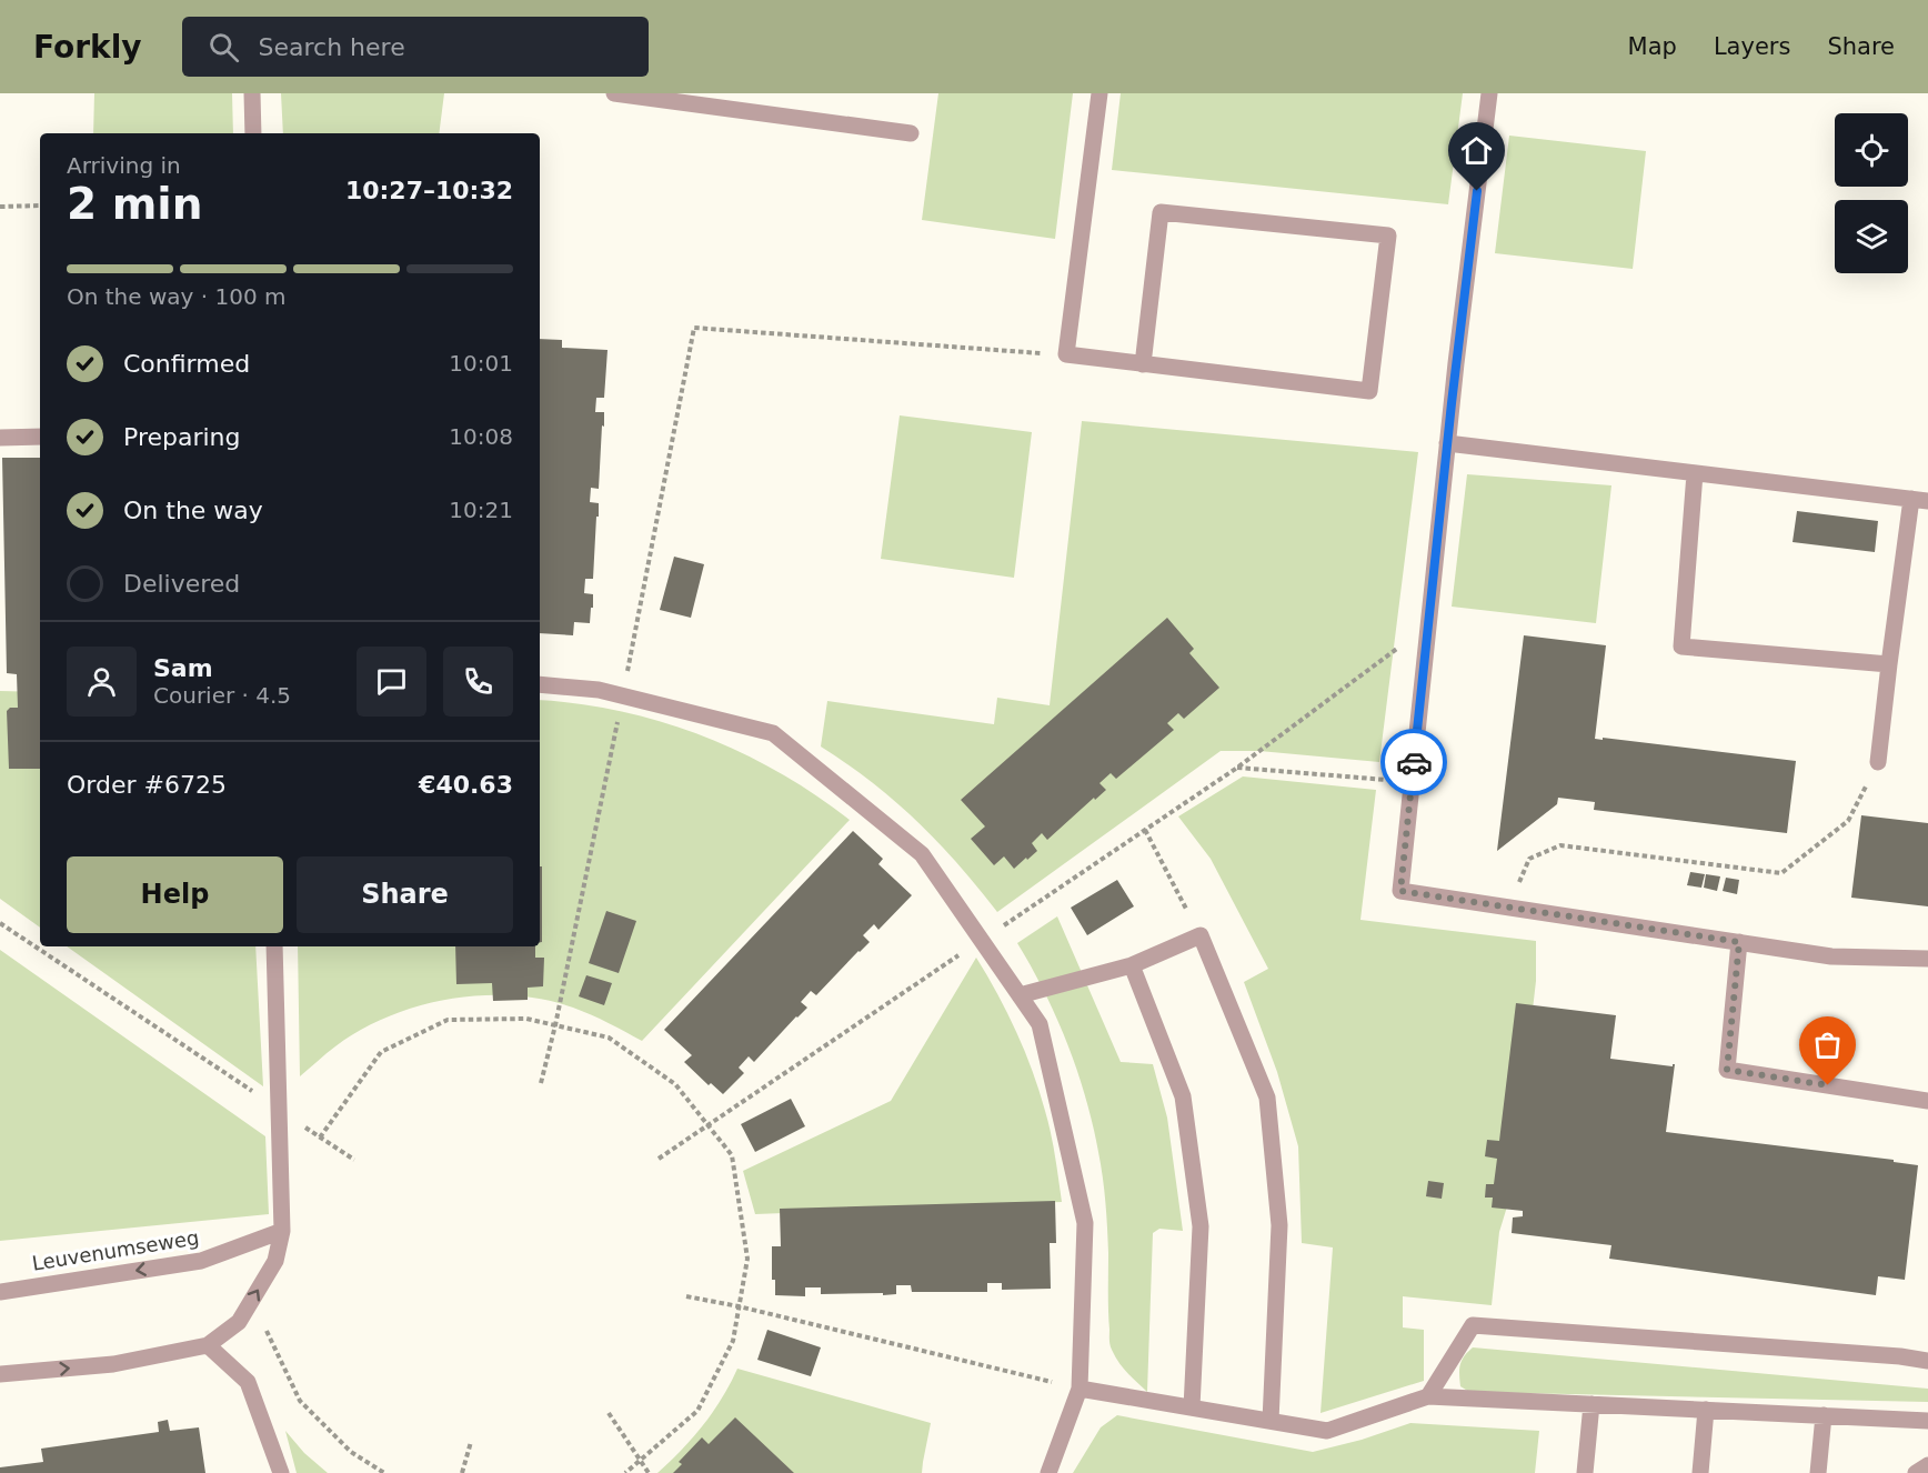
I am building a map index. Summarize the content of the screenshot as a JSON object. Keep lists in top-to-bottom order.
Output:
{
  "streets": {
    "lane": ["Leuvenumseweg"]
  },
  "page": {
    "header": "Forkly",
    "search": "Search here",
    "nav": ["Map", "Layers", "Share"],
    "heading": ["2 min", "Arriving in", "10:27–10:32"],
    "panel": [
      "Sam",
      "Courier · 4.5",
      "Order #6725",
      "€40.63"
    ],
    "bar": "On the way · 100 m",
    "list": [
      ["Confirmed", "10:01"],
      ["Preparing", "10:08"],
      ["On the way", "10:21"],
      "Delivered"
    ],
    "buttons": ["Help", "Share"]
  }
}
